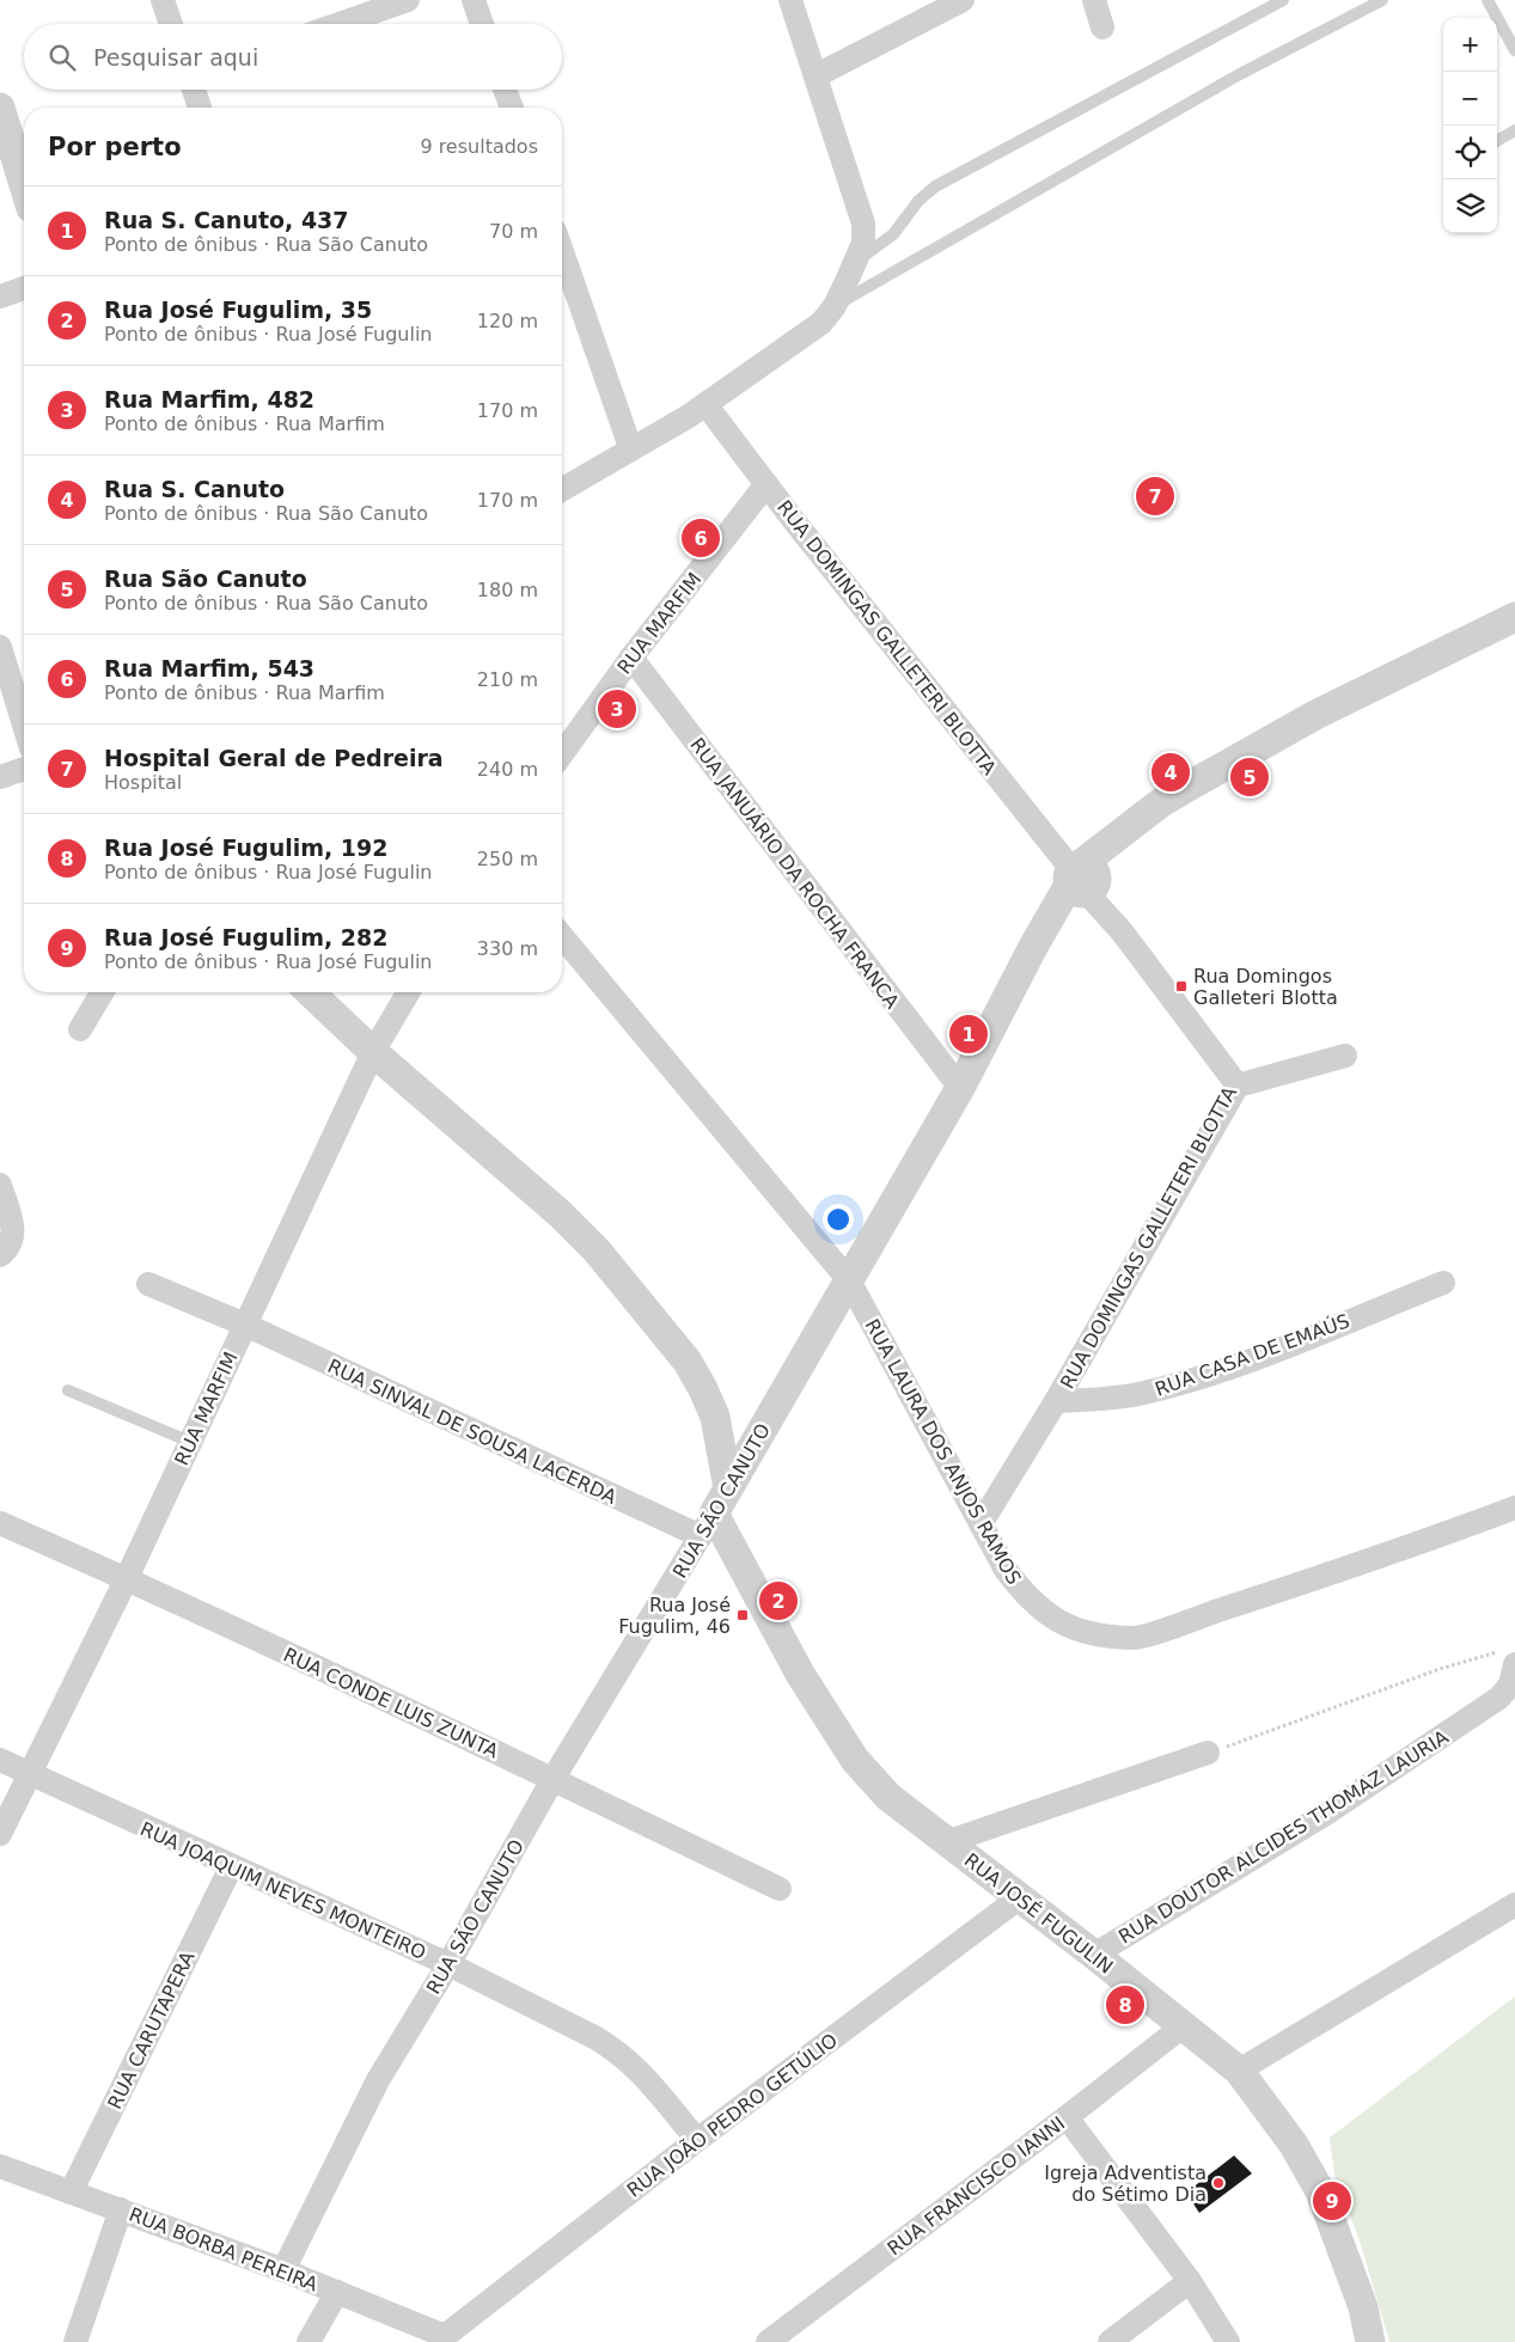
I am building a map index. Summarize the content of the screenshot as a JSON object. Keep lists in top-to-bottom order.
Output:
{
  "streets": {
    "street": [
      "RUA MARFIM",
      "RUA DOMINGAS GALLETERI BLOTTA",
      "RUA JANUÁRIO DA ROCHA FRANCA",
      "RUA CASA DE EMAÚS",
      "RUA SINVAL DE SOUSA LACERDA",
      "RUA LAURA DOS ANJOS RAMOS",
      "RUA SÃO CANUTO",
      "RUA CONDE LUIS ZUNTA",
      "RUA DOUTOR ALCIDES THOMAZ LAURIA",
      "RUA JOAQUIM NEVES MONTEIRO",
      "RUA JOSÉ FUGULIN",
      "RUA CARUTAPERA",
      "RUA JOÃO PEDRO GETÚLIO",
      "RUA FRANCISCO IANNI",
      "RUA BORBA PEREIRA"
    ]
  },
  "crossings": [
    ["RUA MARFIM", "RUA DOMINGAS GALLETERI BLOTTA"],
    ["RUA MARFIM", "RUA JANUÁRIO DA ROCHA FRANCA"],
    ["RUA MARFIM", "RUA SINVAL DE SOUSA LACERDA"],
    ["RUA MARFIM", "RUA CONDE LUIS ZUNTA"],
    ["RUA MARFIM", "RUA JOAQUIM NEVES MONTEIRO"],
    ["RUA DOMINGAS GALLETERI BLOTTA", "RUA CASA DE EMAÚS"],
    ["RUA DOMINGAS GALLETERI BLOTTA", "RUA LAURA DOS ANJOS RAMOS"],
    ["RUA DOMINGAS GALLETERI BLOTTA", "RUA SÃO CANUTO"],
    ["RUA JANUÁRIO DA ROCHA FRANCA", "RUA SÃO CANUTO"],
    ["RUA SINVAL DE SOUSA LACERDA", "RUA SÃO CANUTO"],
    ["RUA SINVAL DE SOUSA LACERDA", "RUA JOSÉ FUGULIN"],
    ["RUA LAURA DOS ANJOS RAMOS", "RUA SÃO CANUTO"],
    ["RUA SÃO CANUTO", "RUA CONDE LUIS ZUNTA"],
    ["RUA SÃO CANUTO", "RUA JOAQUIM NEVES MONTEIRO"],
    ["RUA SÃO CANUTO", "RUA JOSÉ FUGULIN"],
    ["RUA SÃO CANUTO", "RUA BORBA PEREIRA"],
    ["RUA DOUTOR ALCIDES THOMAZ LAURIA", "RUA JOSÉ FUGULIN"],
    ["RUA JOAQUIM NEVES MONTEIRO", "RUA CARUTAPERA"],
    ["RUA JOAQUIM NEVES MONTEIRO", "RUA JOÃO PEDRO GETÚLIO"],
    ["RUA JOSÉ FUGULIN", "RUA JOÃO PEDRO GETÚLIO"],
    ["RUA JOSÉ FUGULIN", "RUA FRANCISCO IANNI"],
    ["RUA CARUTAPERA", "RUA BORBA PEREIRA"],
    ["RUA JOÃO PEDRO GETÚLIO", "RUA BORBA PEREIRA"]
  ],
  "places": {
    "transit": ["Rua Domingos Galleteri Blotta", "Rua José Fugulim, 46"],
    "other": ["Igreja Adventista do Sétimo Dia"]
  },
  "page": {
    "map_buttons": ["+", "−"],
    "search": "Pesquisar aqui",
    "heading": ["Por perto", "9 resultados"],
    "list": [
      {
        "mark": "1",
        "name": "Rua S. Canuto, 437",
        "note": "Ponto de ônibus · Rua São Canuto",
        "value": "70 m"
      },
      {
        "mark": "2",
        "name": "Rua José Fugulim, 35",
        "note": "Ponto de ônibus · Rua José Fugulin",
        "value": "120 m"
      },
      {
        "mark": "3",
        "name": "Rua Marfim, 482",
        "note": "Ponto de ônibus · Rua Marfim",
        "value": "170 m"
      },
      {
        "mark": "4",
        "name": "Rua S. Canuto",
        "note": "Ponto de ônibus · Rua São Canuto",
        "value": "170 m"
      },
      {
        "mark": "5",
        "name": "Rua São Canuto",
        "note": "Ponto de ônibus · Rua São Canuto",
        "value": "180 m"
      },
      {
        "mark": "6",
        "name": "Rua Marfim, 543",
        "note": "Ponto de ônibus · Rua Marfim",
        "value": "210 m"
      },
      {
        "mark": "7",
        "name": "Hospital Geral de Pedreira",
        "note": "Hospital",
        "value": "240 m"
      },
      {
        "mark": "8",
        "name": "Rua José Fugulim, 192",
        "note": "Ponto de ônibus · Rua José Fugulin",
        "value": "250 m"
      },
      {
        "mark": "9",
        "name": "Rua José Fugulim, 282",
        "note": "Ponto de ônibus · Rua José Fugulin",
        "value": "330 m"
      }
    ],
    "pins": [
      "7",
      "6",
      "3",
      "4",
      "5",
      "1",
      "2",
      "8",
      "9"
    ]
  }
}
